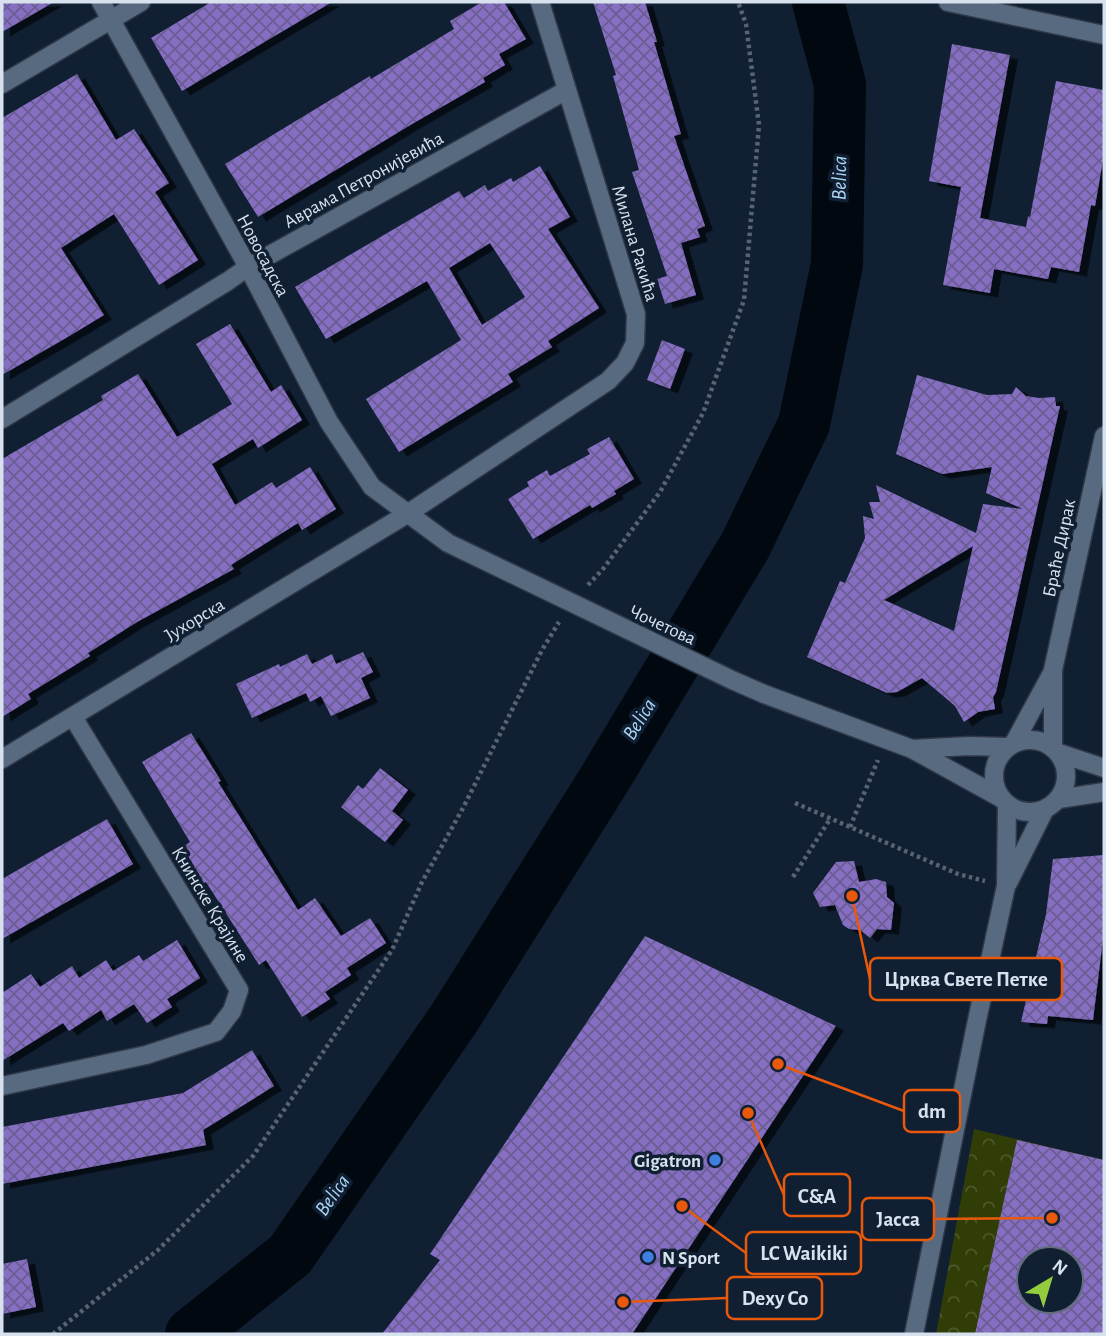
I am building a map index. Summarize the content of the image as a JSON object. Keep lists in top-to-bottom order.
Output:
{
  "streets": {
    "street": [
      "Аврама Петронијевића",
      "Милана Ракића",
      "Новосадска",
      "Браће Дирак",
      "Јухорска",
      "Чочетова",
      "Книнске Крајине"
    ]
  },
  "crossings": [
    ["Аврама Петронијевића", "Милана Ракића"],
    ["Аврама Петронијевића", "Новосадска"],
    ["Милана Ракића", "Новосадска"],
    ["Милана Ракића", "Јухорска"],
    ["Милана Ракића", "Чочетова"],
    ["Новосадска", "Јухорска"],
    ["Новосадска", "Чочетова"],
    ["Браће Дирак", "Чочетова"],
    ["Јухорска", "Чочетова"],
    ["Јухорска", "Книнске Крајине"]
  ],
  "water": ["Belica"],
  "places": [
    "Црква Свете Петке",
    "dm",
    "C&A",
    "Gigatron",
    "LC Waikiki",
    "Јасса",
    "N Sport",
    "Dexy Co"
  ],
  "north": "top right"
}
